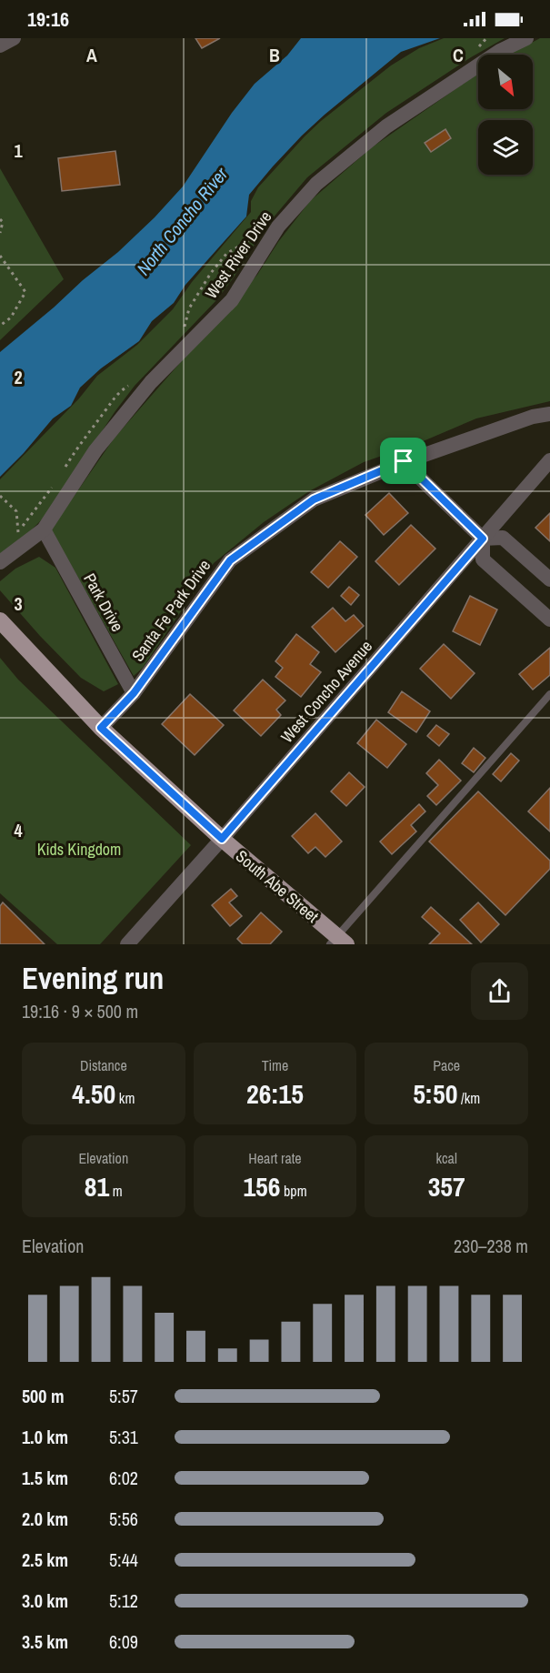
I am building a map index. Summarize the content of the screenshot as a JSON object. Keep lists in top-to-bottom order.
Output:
{
  "streets": {
    "main road": ["South Abe Street"],
    "street": [
      "West River Drive",
      "Park Drive",
      "Santa Fe Park Drive",
      "West Concho Avenue"
    ]
  },
  "crossings": [
    ["West River Drive", "Park Drive"],
    ["Park Drive", "Santa Fe Park Drive"],
    ["Santa Fe Park Drive", "South Abe Street"],
    ["West Concho Avenue", "South Abe Street"]
  ],
  "water": ["North Concho River"],
  "parks": ["Kids Kingdom"],
  "north": "bottom right",
  "page": {
    "status": "19:16",
    "heading": ["Evening run", "19:16 · 9 × 500 m"],
    "stats": [
      ["Distance", "4.50 km"],
      ["Time", "26:15"],
      ["Pace", "5:50 /km"],
      ["Elevation", "81 m"],
      ["Heart rate", "156 bpm"],
      ["kcal", "357"]
    ],
    "chart": ["Elevation", "230–238 m"],
    "list": [
      {
        "name": "500 m",
        "note": "5:57"
      },
      {
        "name": "1.0 km",
        "note": "5:31"
      },
      {
        "name": "1.5 km",
        "note": "6:02"
      },
      {
        "name": "2.0 km",
        "note": "5:56"
      },
      {
        "name": "2.5 km",
        "note": "5:44"
      },
      {
        "name": "3.0 km",
        "note": "5:12"
      },
      {
        "name": "3.5 km",
        "note": "6:09"
      }
    ]
  },
  "grid": {
    "columns": ["A", "B", "C"],
    "rows": [
      "1",
      "2",
      "3",
      "4"
    ]
  }
}
